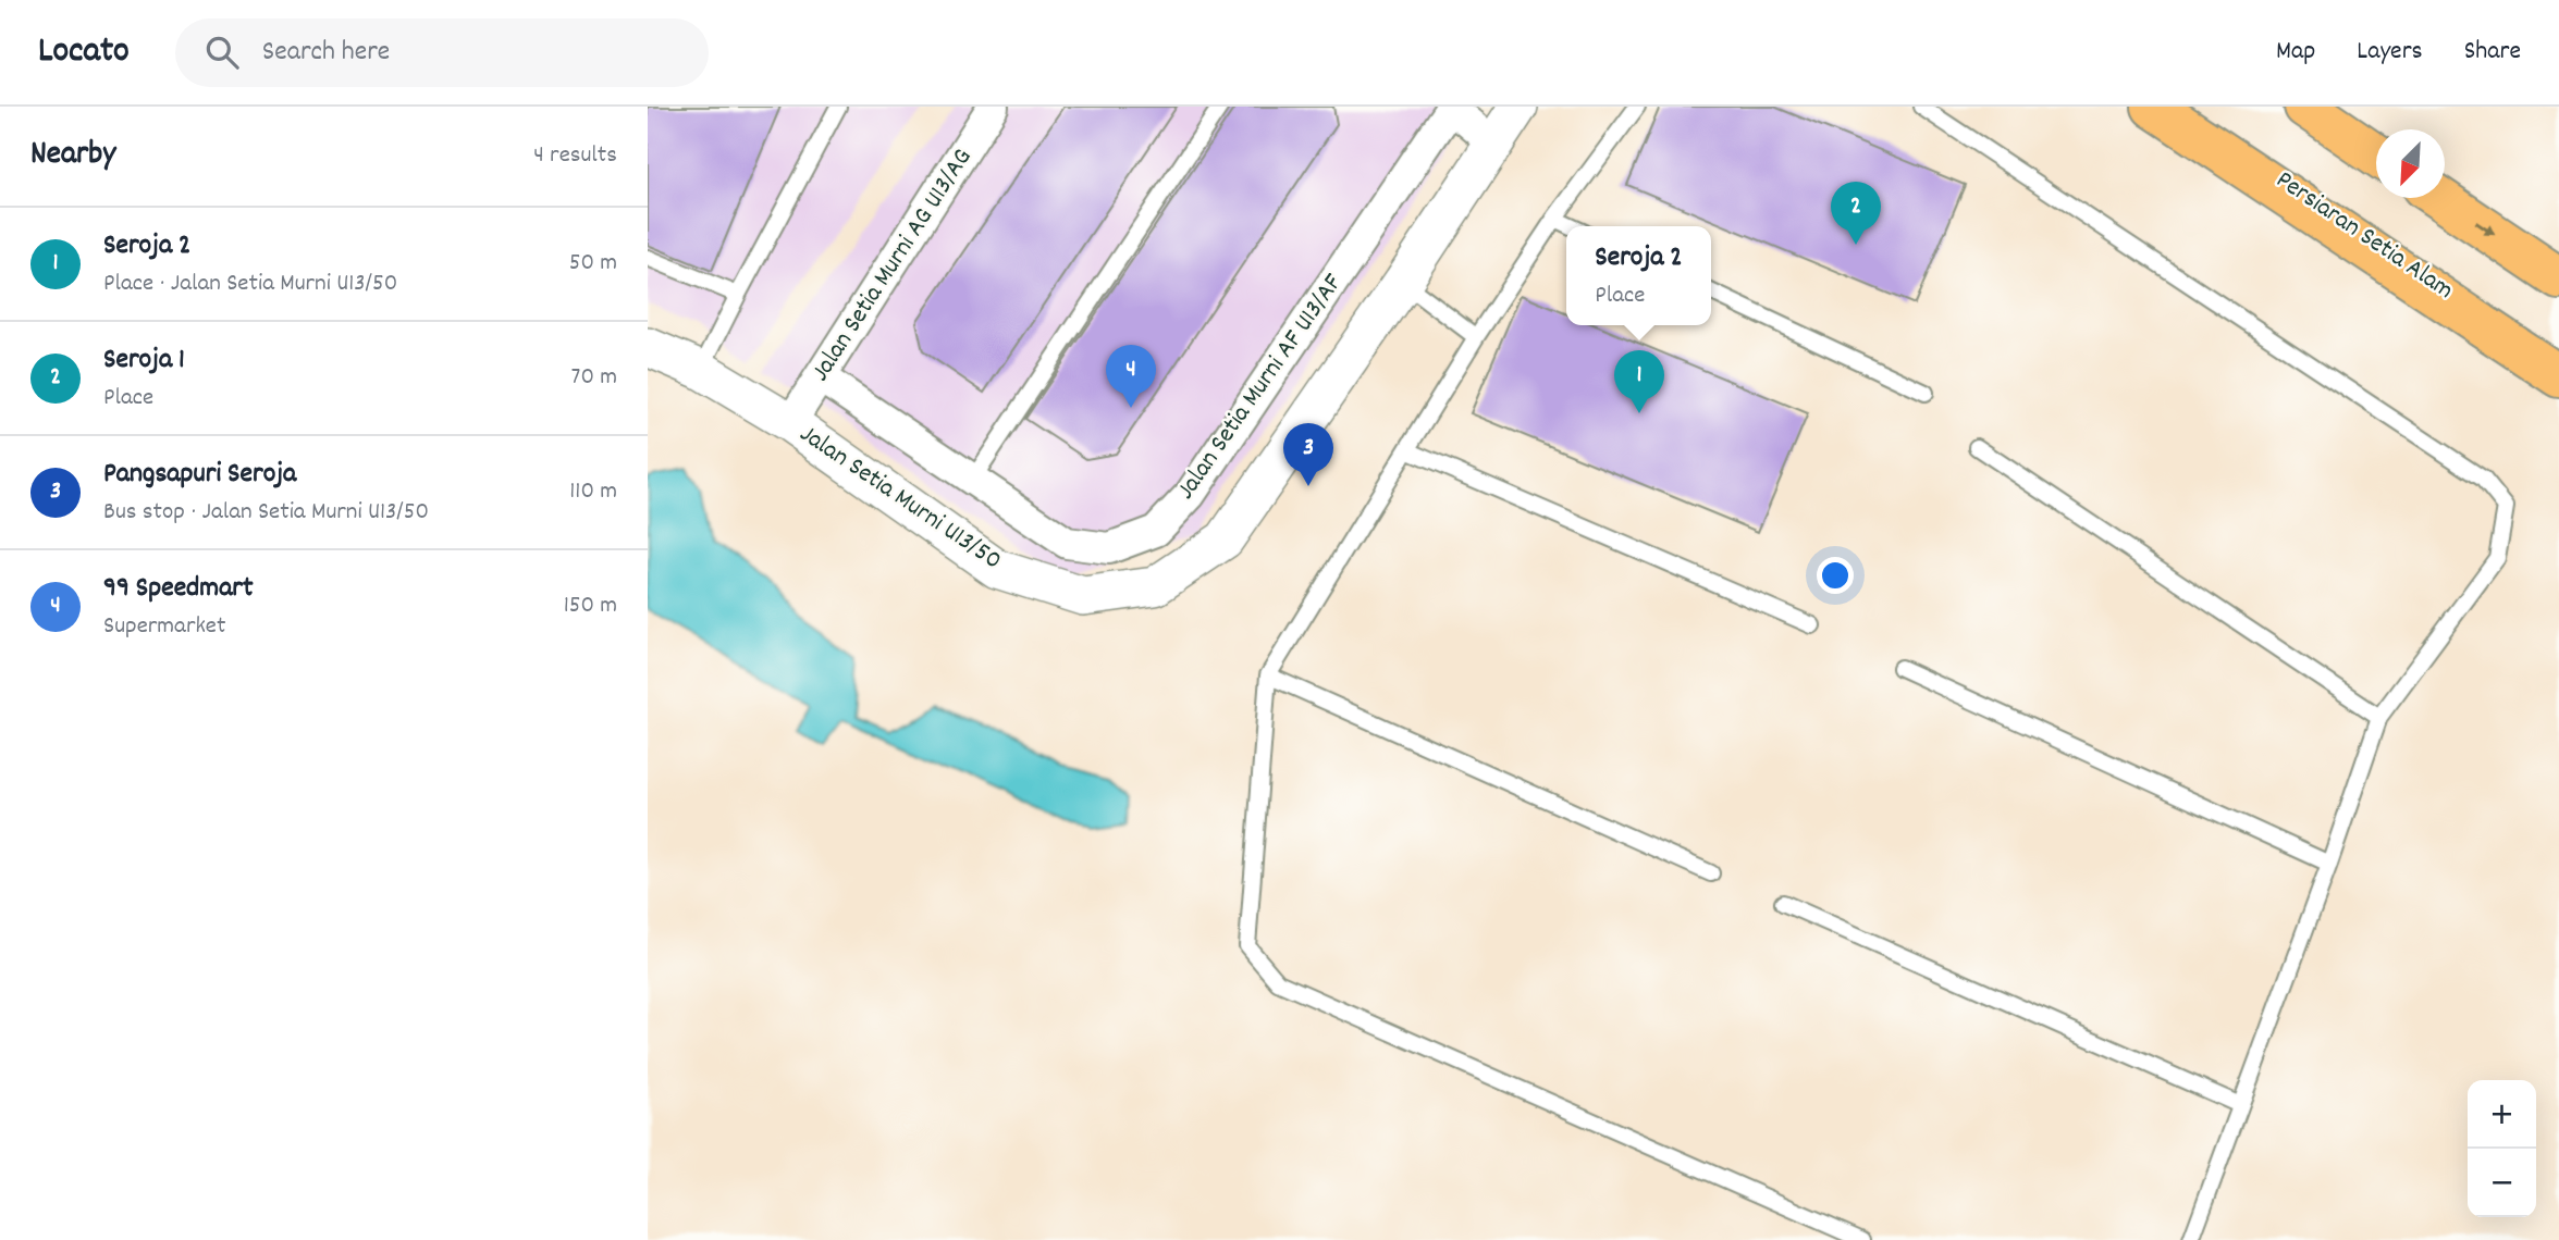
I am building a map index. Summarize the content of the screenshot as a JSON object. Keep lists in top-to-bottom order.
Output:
{
  "streets": {
    "highway": ["Persiaran Setia Alam"],
    "street": ["Jalan Setia Murni AG U13/AG", "Jalan Setia Murni AF U13/AF", "Jalan Setia Murni U13/50"]
  },
  "crossings": [
    ["Jalan Setia Murni AG U13/AG", "Jalan Setia Murni AF U13/AF"],
    ["Jalan Setia Murni AG U13/AG", "Jalan Setia Murni U13/50"]
  ],
  "north": "bottom left",
  "page": {
    "header": "Locato",
    "search": "Search here",
    "nav": ["Map", "Layers", "Share"],
    "heading": ["Nearby", "4 results"],
    "pins": [
      "2",
      "4",
      "1",
      "3"
    ],
    "list": [
      {
        "mark": "1",
        "name": "Seroja 2",
        "note": "Place · Jalan Setia Murni U13/50",
        "value": "50 m"
      },
      {
        "mark": "2",
        "name": "Seroja 1",
        "note": "Place",
        "value": "70 m"
      },
      {
        "mark": "3",
        "name": "Pangsapuri Seroja",
        "note": "Bus stop · Jalan Setia Murni U13/50",
        "value": "110 m"
      },
      {
        "mark": "4",
        "name": "99 Speedmart",
        "note": "Supermarket",
        "value": "150 m"
      }
    ],
    "popup": ["Seroja 2", "Place"],
    "map_buttons": ["+", "−"]
  }
}
